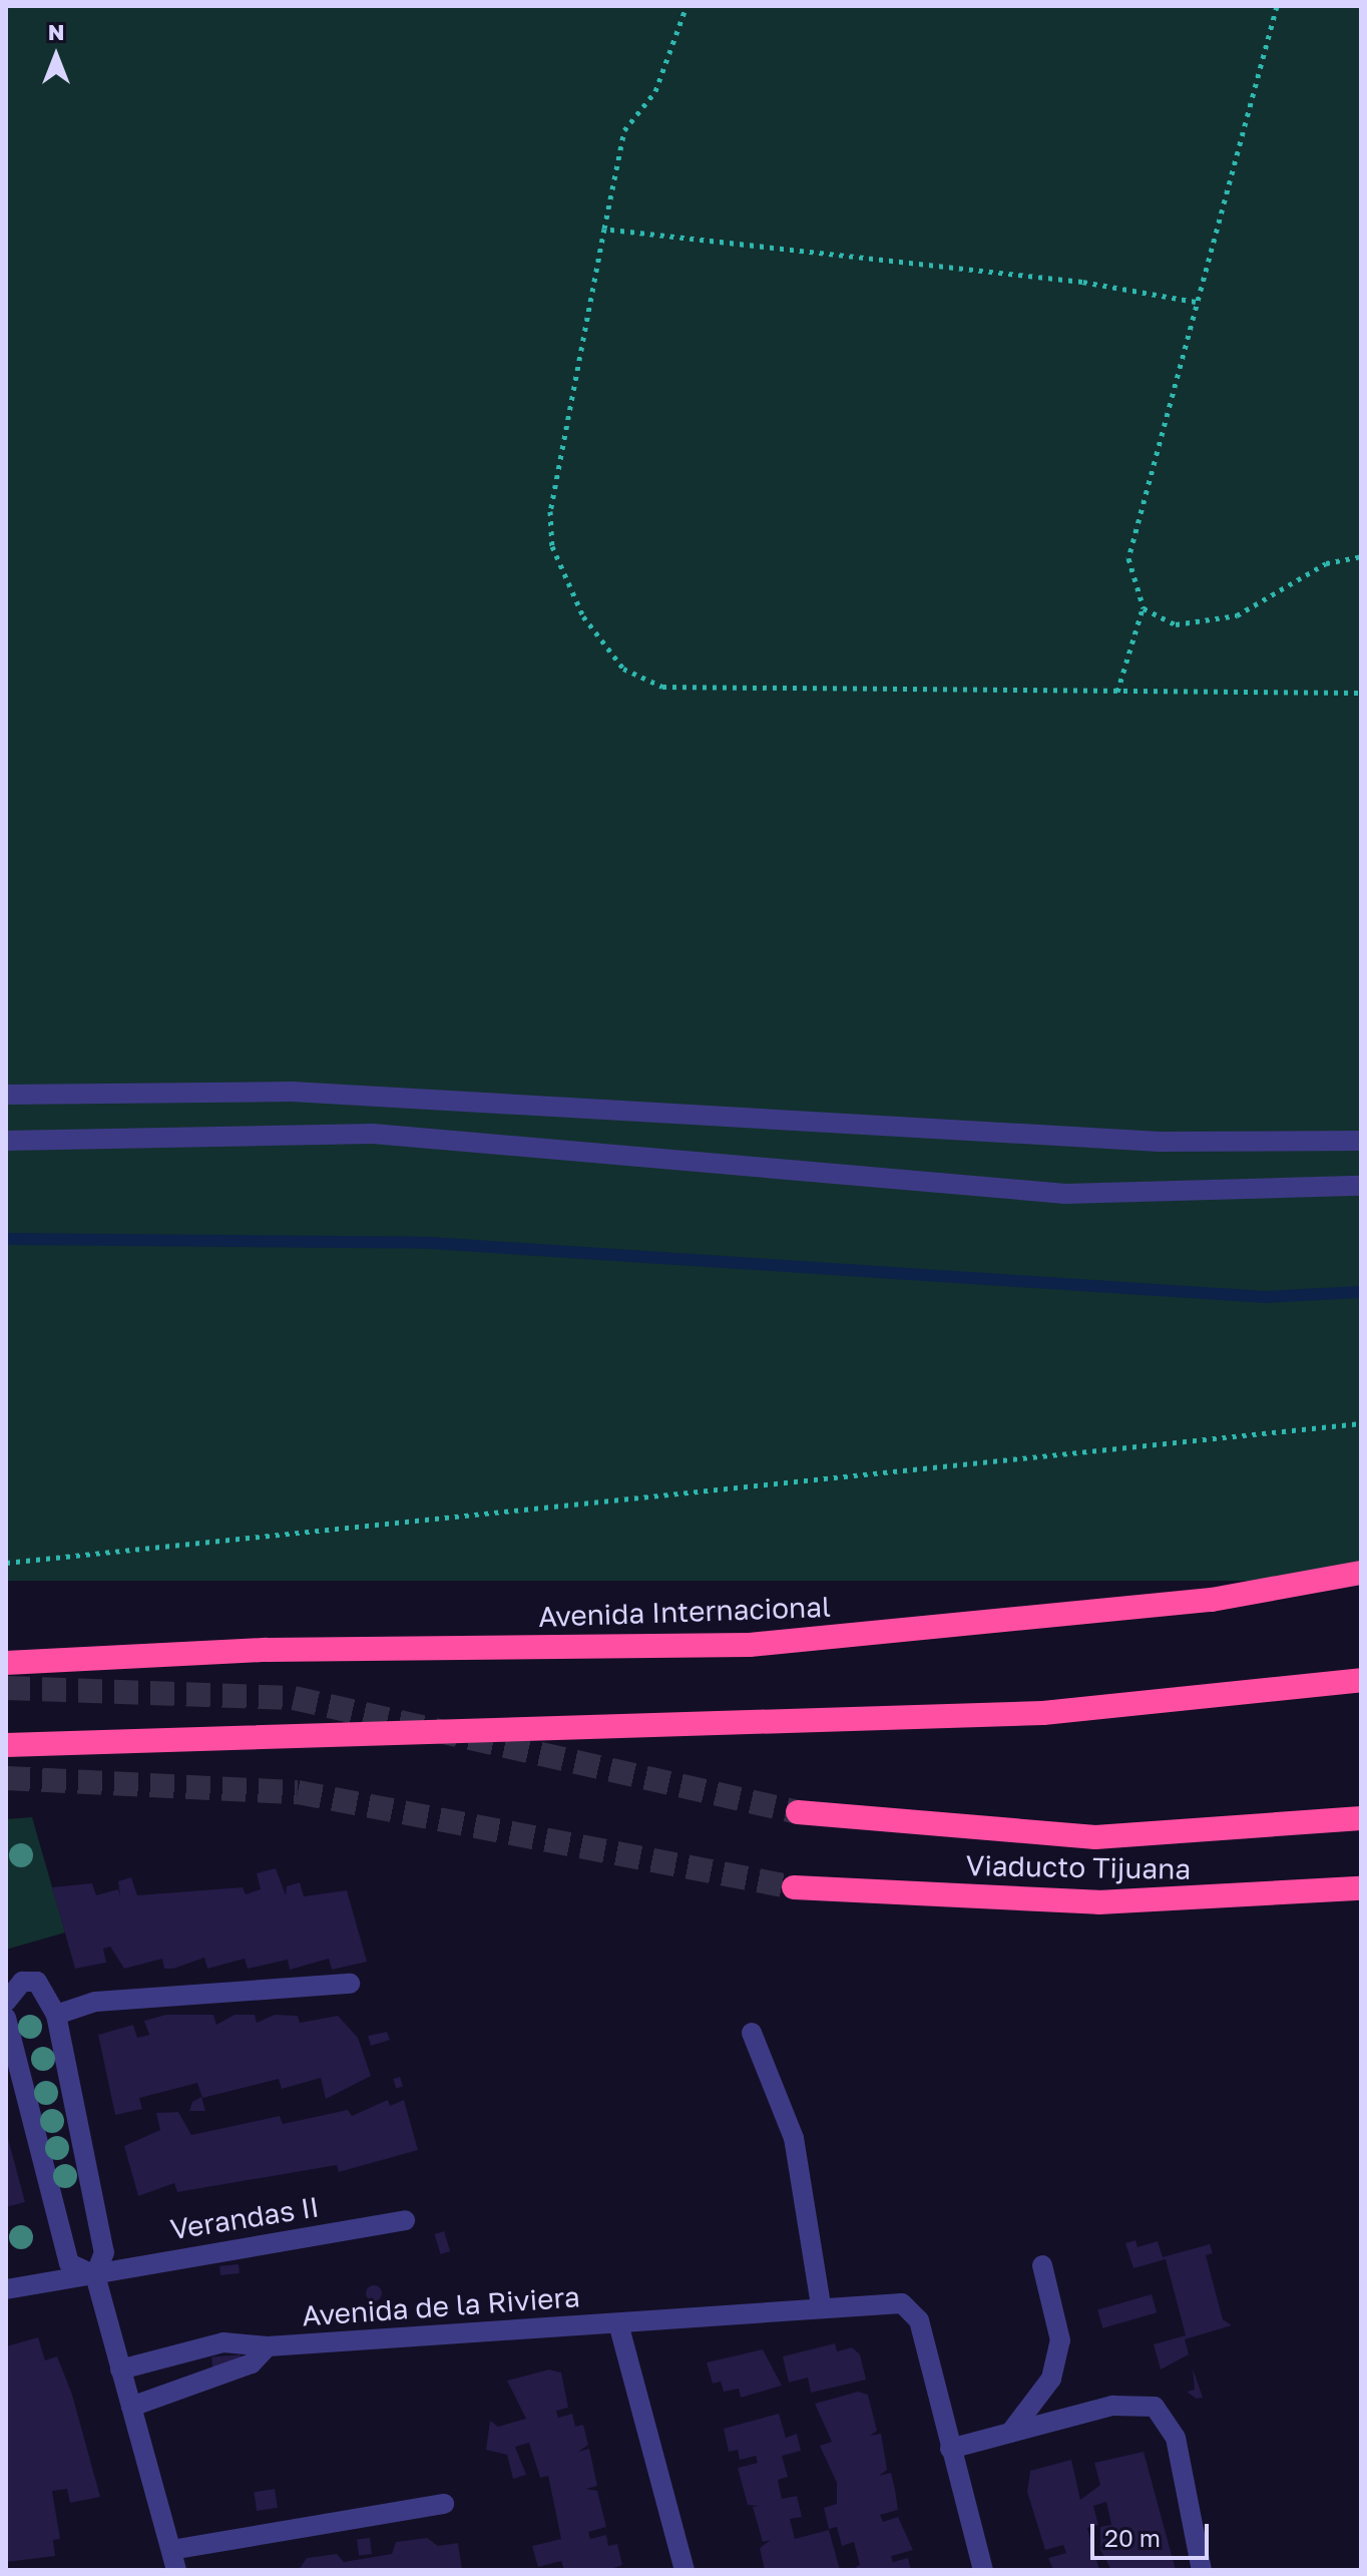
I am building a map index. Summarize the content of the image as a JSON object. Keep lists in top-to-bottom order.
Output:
{
  "streets": {
    "highway": ["Avenida Internacional", "Viaducto Tijuana"],
    "street": ["Verandas II", "Avenida de la Riviera"]
  },
  "scale_bar": "20 m",
  "north": "top"
}
